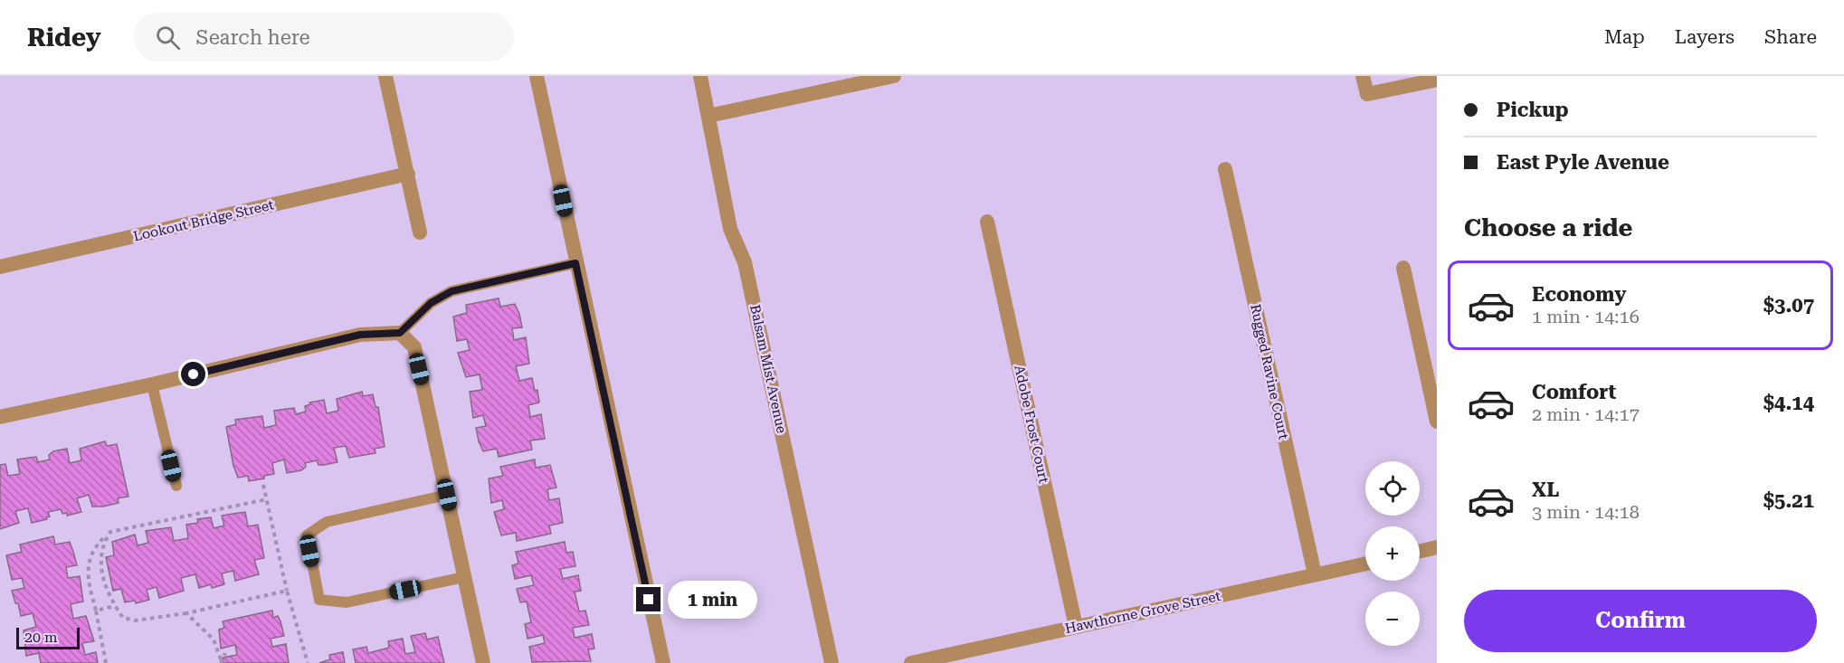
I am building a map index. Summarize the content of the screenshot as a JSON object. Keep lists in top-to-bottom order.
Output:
{
  "streets": {
    "street": [
      "Lookout Bridge Street",
      "Balsam Mist Avenue",
      "Rugged Ravine Court",
      "Adobe Frost Court",
      "Hawthorne Grove Street"
    ]
  },
  "crossings": [
    ["Rugged Ravine Court", "Hawthorne Grove Street"],
    ["Adobe Frost Court", "Hawthorne Grove Street"]
  ],
  "scale_bar": "20 m",
  "page": {
    "header": "Ridey",
    "search": "Search here",
    "nav": ["Map", "Layers", "Share"],
    "banner": ["Pickup", "East Pyle Avenue"],
    "heading": "Choose a ride",
    "list": [
      {
        "name": "Economy",
        "note": "1 min · 14:16",
        "value": "$3.07"
      },
      {
        "name": "Comfort",
        "note": "2 min · 14:17",
        "value": "$4.14"
      },
      {
        "name": "XL",
        "note": "3 min · 14:18",
        "value": "$5.21"
      }
    ],
    "map_buttons": ["+", "−"],
    "buttons": "Confirm",
    "bubble": "1 min",
    "scale": "20 m"
  }
}
